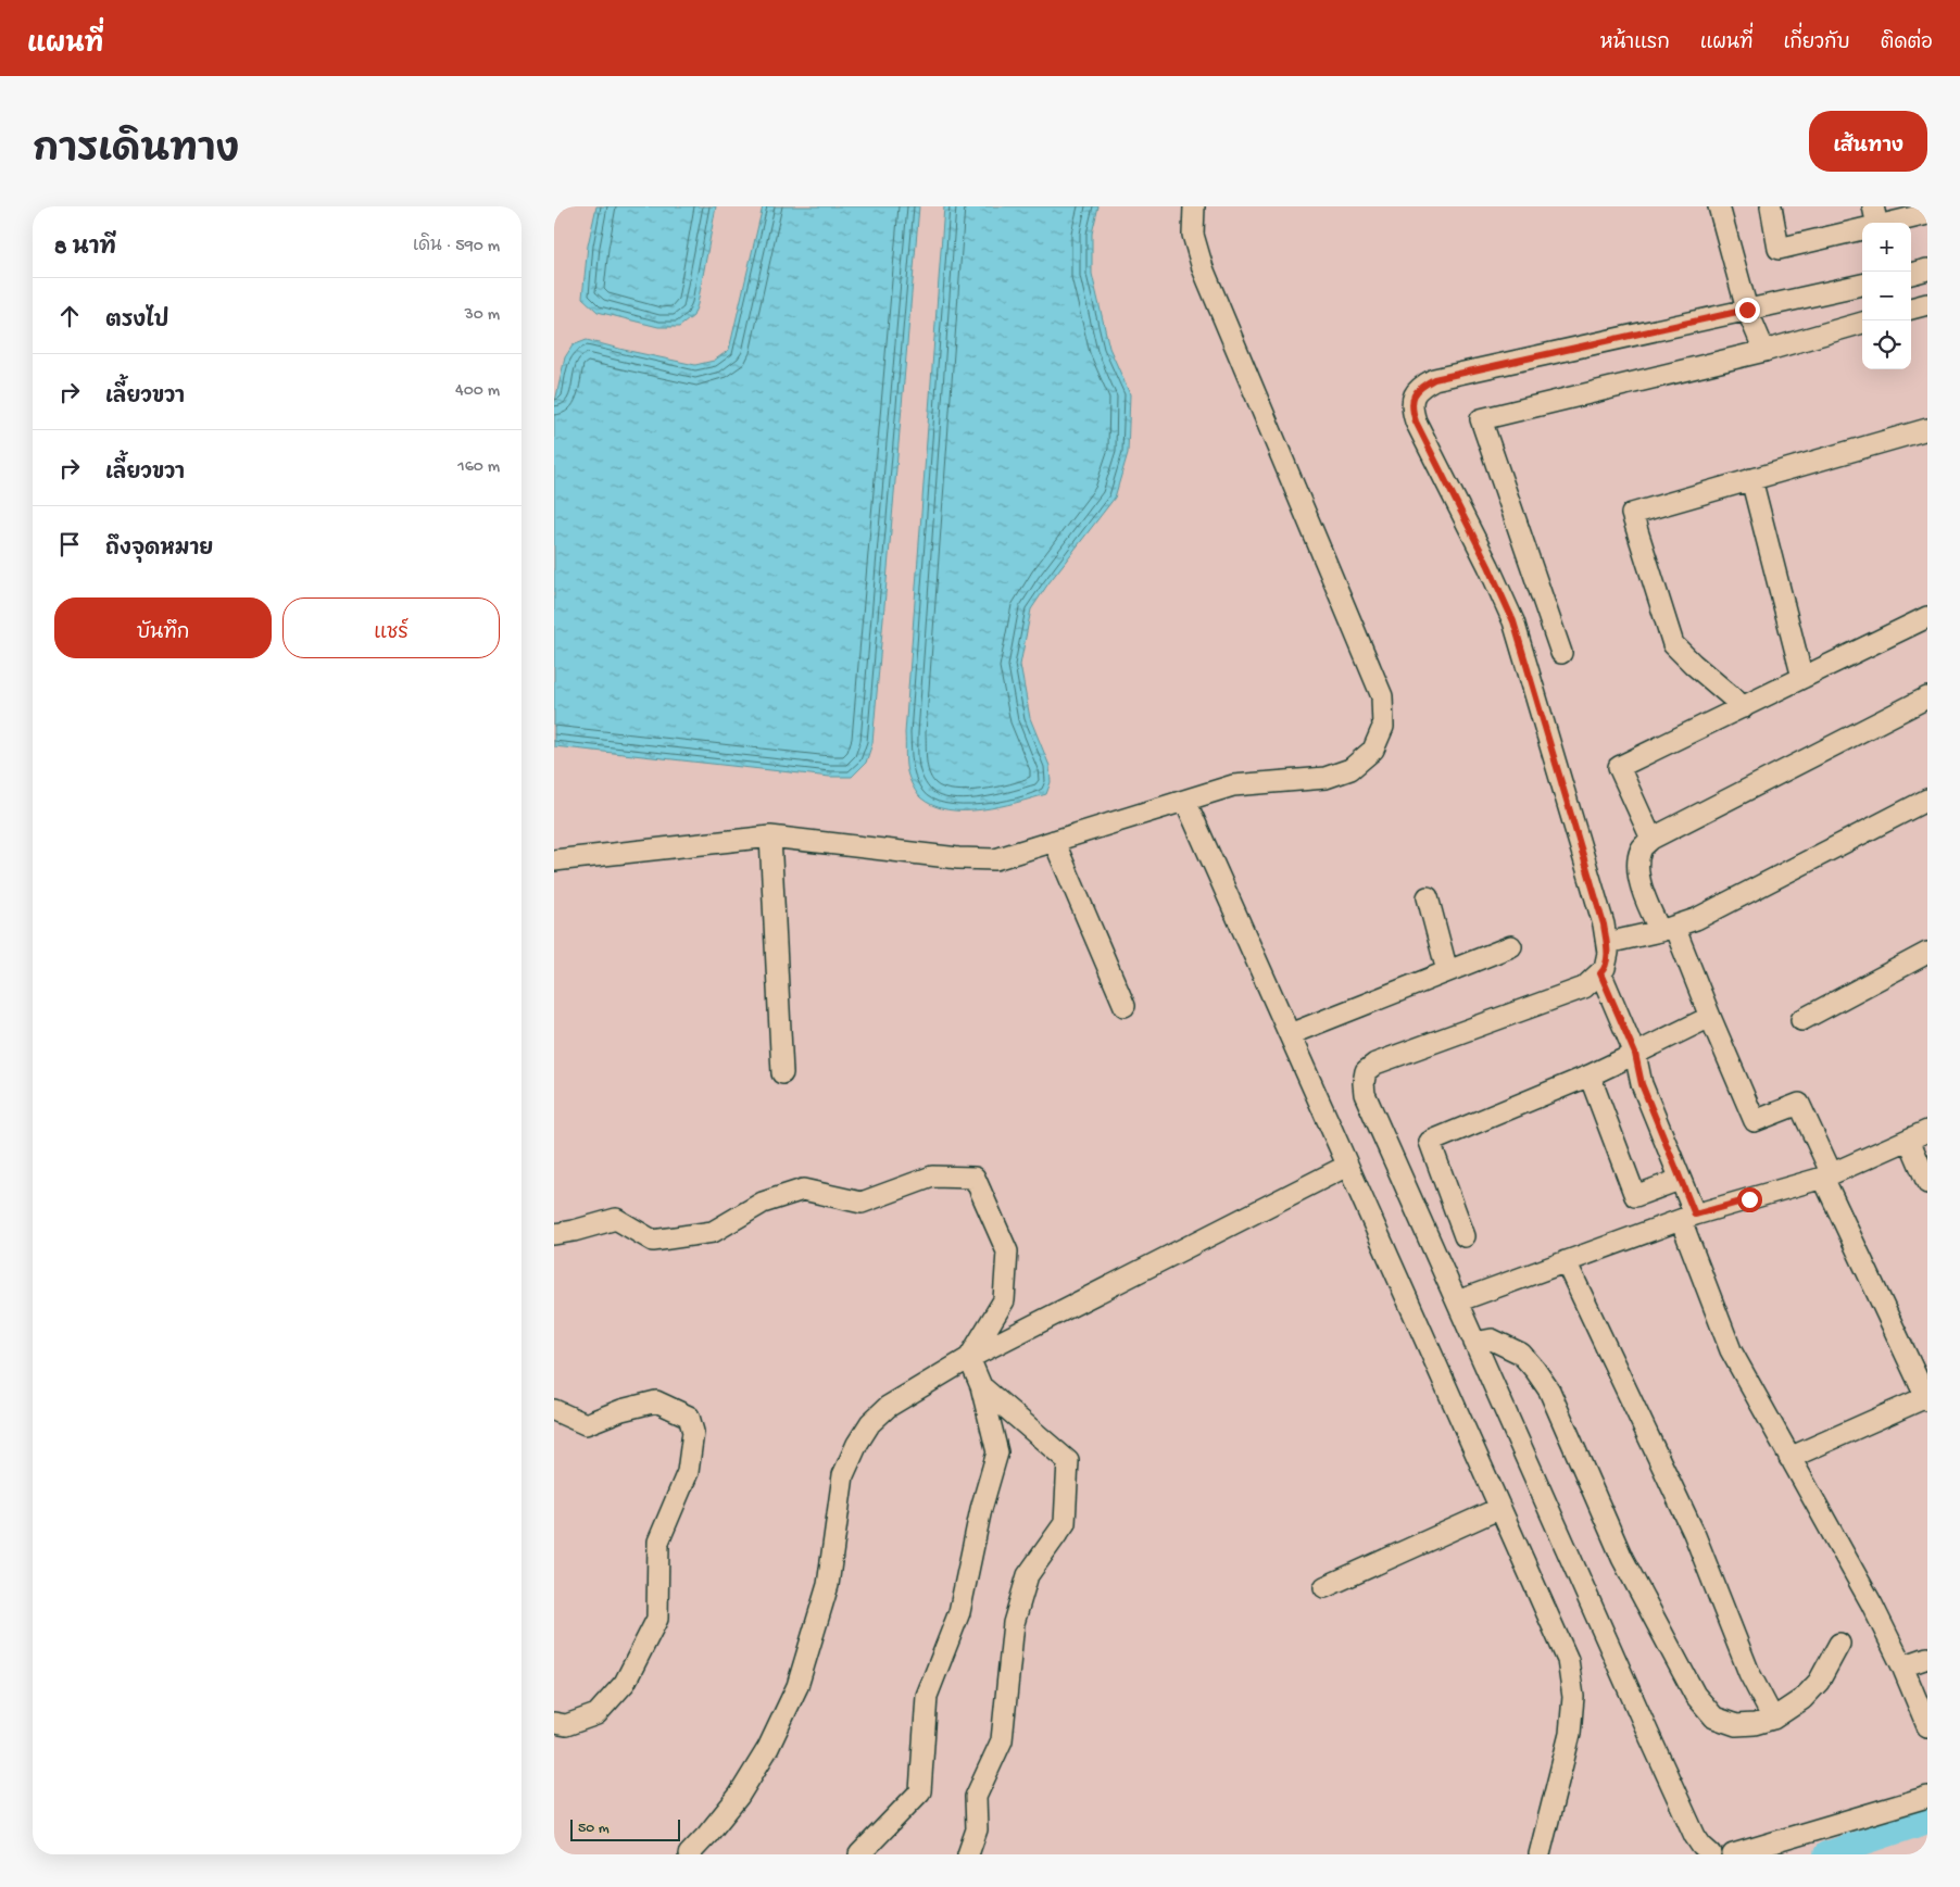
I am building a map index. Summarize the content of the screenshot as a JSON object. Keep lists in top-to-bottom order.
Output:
{
  "scale_bar": "50 m",
  "page": {
    "header": "แผนที่",
    "nav": [
      "หน้าแรก",
      "แผนที่",
      "เกี่ยวกับ",
      "ติดต่อ"
    ],
    "title": "การเดินทาง",
    "buttons": [
      "เส้นทาง",
      ["บันทึก", "แชร์"]
    ],
    "heading": ["8 นาที", "เดิน · 590 m"],
    "map_buttons": ["+", "−"],
    "list": [
      ["ตรงไป", "30 m"],
      ["เลี้ยวขวา", "400 m"],
      ["เลี้ยวขวา", "160 m"],
      "ถึงจุดหมาย"
    ],
    "scale": "50 m"
  }
}
